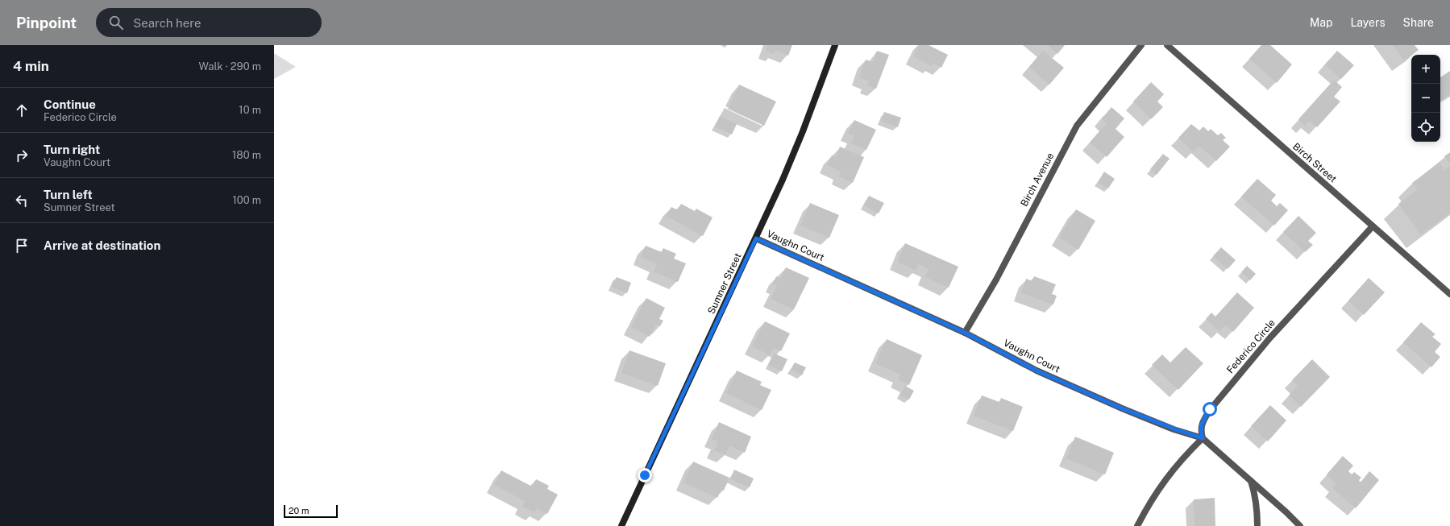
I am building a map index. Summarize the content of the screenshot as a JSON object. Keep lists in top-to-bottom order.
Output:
{
  "streets": {
    "main road": ["Sumner Street"],
    "street": [
      "Birch Street",
      "Birch Avenue",
      "Vaughn Court",
      "Federico Circle"
    ]
  },
  "crossings": [
    ["Birch Street", "Federico Circle"],
    ["Birch Avenue", "Vaughn Court"],
    ["Vaughn Court", "Sumner Street"],
    ["Vaughn Court", "Federico Circle"]
  ],
  "scale_bar": "20 m",
  "page": {
    "header": "Pinpoint",
    "search": "Search here",
    "nav": ["Map", "Layers", "Share"],
    "heading": ["4 min", "Walk · 290 m"],
    "map_buttons": ["+", "−"],
    "list": [
      ["Continue", "Federico Circle", "10 m"],
      ["Turn right", "Vaughn Court", "180 m"],
      ["Turn left", "Sumner Street", "100 m"],
      "Arrive at destination"
    ],
    "scale": "20 m"
  }
}
